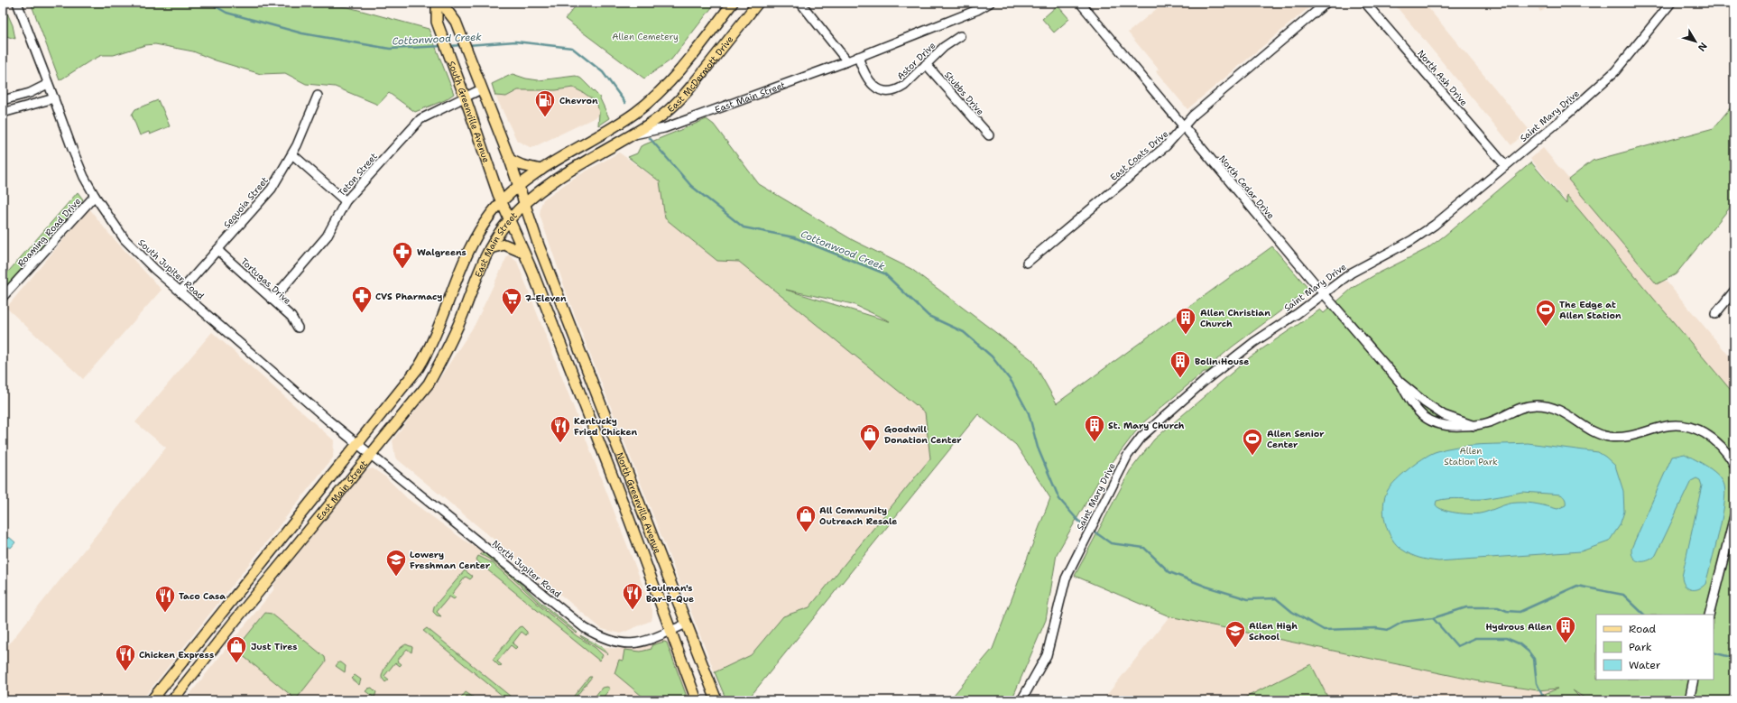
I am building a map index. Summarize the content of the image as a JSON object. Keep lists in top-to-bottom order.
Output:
{
  "streets": {
    "main road": [
      "East McDermott Drive",
      "East Main Street",
      "South Greenville Avenue",
      "North Greenville Avenue"
    ],
    "street": [
      "Astor Drive",
      "North Ash Drive",
      "Stubbs Drive",
      "Saint Mary Drive",
      "East Coats Drive",
      "Teton Street",
      "North Cedar Drive",
      "Sequoia Street",
      "Roaming Road Drive",
      "South Jupiter Road",
      "Tortugas Drive",
      "North Jupiter Road"
    ]
  },
  "crossings": [
    ["Astor Drive", "Stubbs Drive"],
    ["Astor Drive", "East Main Street"],
    ["East McDermott Drive", "East Main Street"],
    ["North Ash Drive", "Saint Mary Drive"],
    ["East Main Street", "South Greenville Avenue"],
    ["East Main Street", "South Jupiter Road"],
    ["East Main Street", "North Greenville Avenue"],
    ["East Main Street", "North Jupiter Road"],
    ["South Greenville Avenue", "Teton Street"],
    ["South Greenville Avenue", "North Greenville Avenue"],
    ["Saint Mary Drive", "North Cedar Drive"],
    ["East Coats Drive", "North Cedar Drive"],
    ["Teton Street", "Tortugas Drive"],
    ["Sequoia Street", "South Jupiter Road"],
    ["Sequoia Street", "Tortugas Drive"],
    ["Roaming Road Drive", "South Jupiter Road"],
    ["South Jupiter Road", "North Jupiter Road"],
    ["North Greenville Avenue", "North Jupiter Road"]
  ],
  "water": ["Cottonwood Creek"],
  "parks": ["Allen Cemetery", "Allen Station Park"],
  "places": {
    "fuel station": ["Chevron"],
    "pharmacy": ["Walgreens", "CVS Pharmacy"],
    "supermarket": ["7-Eleven"],
    "sports": ["The Edge at Allen Station", "Allen Senior Center"],
    "building": [
      "Allen Christian Church",
      "Bolin House",
      "St. Mary Church",
      "Hydrous Allen"
    ],
    "restaurant": [
      "Kentucky Fried Chicken",
      "Soulman's Bar-B-Que",
      "Taco Casa",
      "Chicken Express"
    ],
    "shop": ["Goodwill Donation Center", "All Community Outreach Resale", "Just Tires"],
    "school or university": ["Lowery Freshman Center", "Allen High School"]
  },
  "legend": ["Road", "Park", "Water"],
  "north": "bottom right"
}
